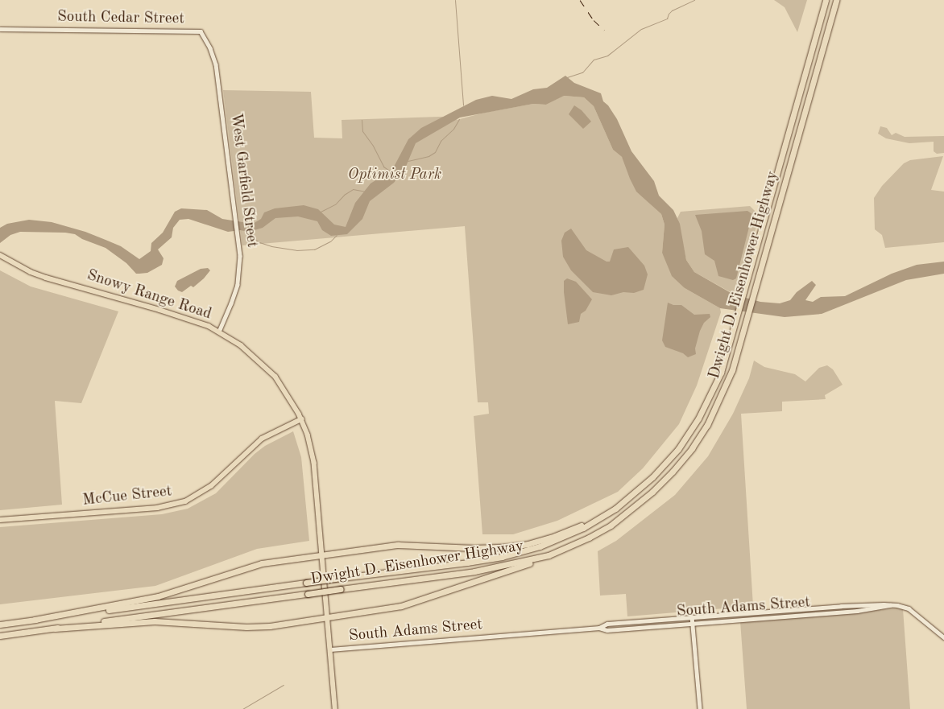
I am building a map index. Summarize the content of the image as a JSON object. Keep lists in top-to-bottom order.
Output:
{
  "streets": {
    "highway": ["Dwight D. Eisenhower Highway"],
    "main road": ["Snowy Range Road", "McCue Street"],
    "street": ["South Cedar Street", "West Garfield Street", "South Adams Street"]
  },
  "crossings": [
    ["South Cedar Street", "West Garfield Street"],
    ["West Garfield Street", "Snowy Range Road"],
    ["Snowy Range Road", "McCue Street"],
    ["Snowy Range Road", "South Adams Street"]
  ],
  "parks": ["Optimist Park"]
}
